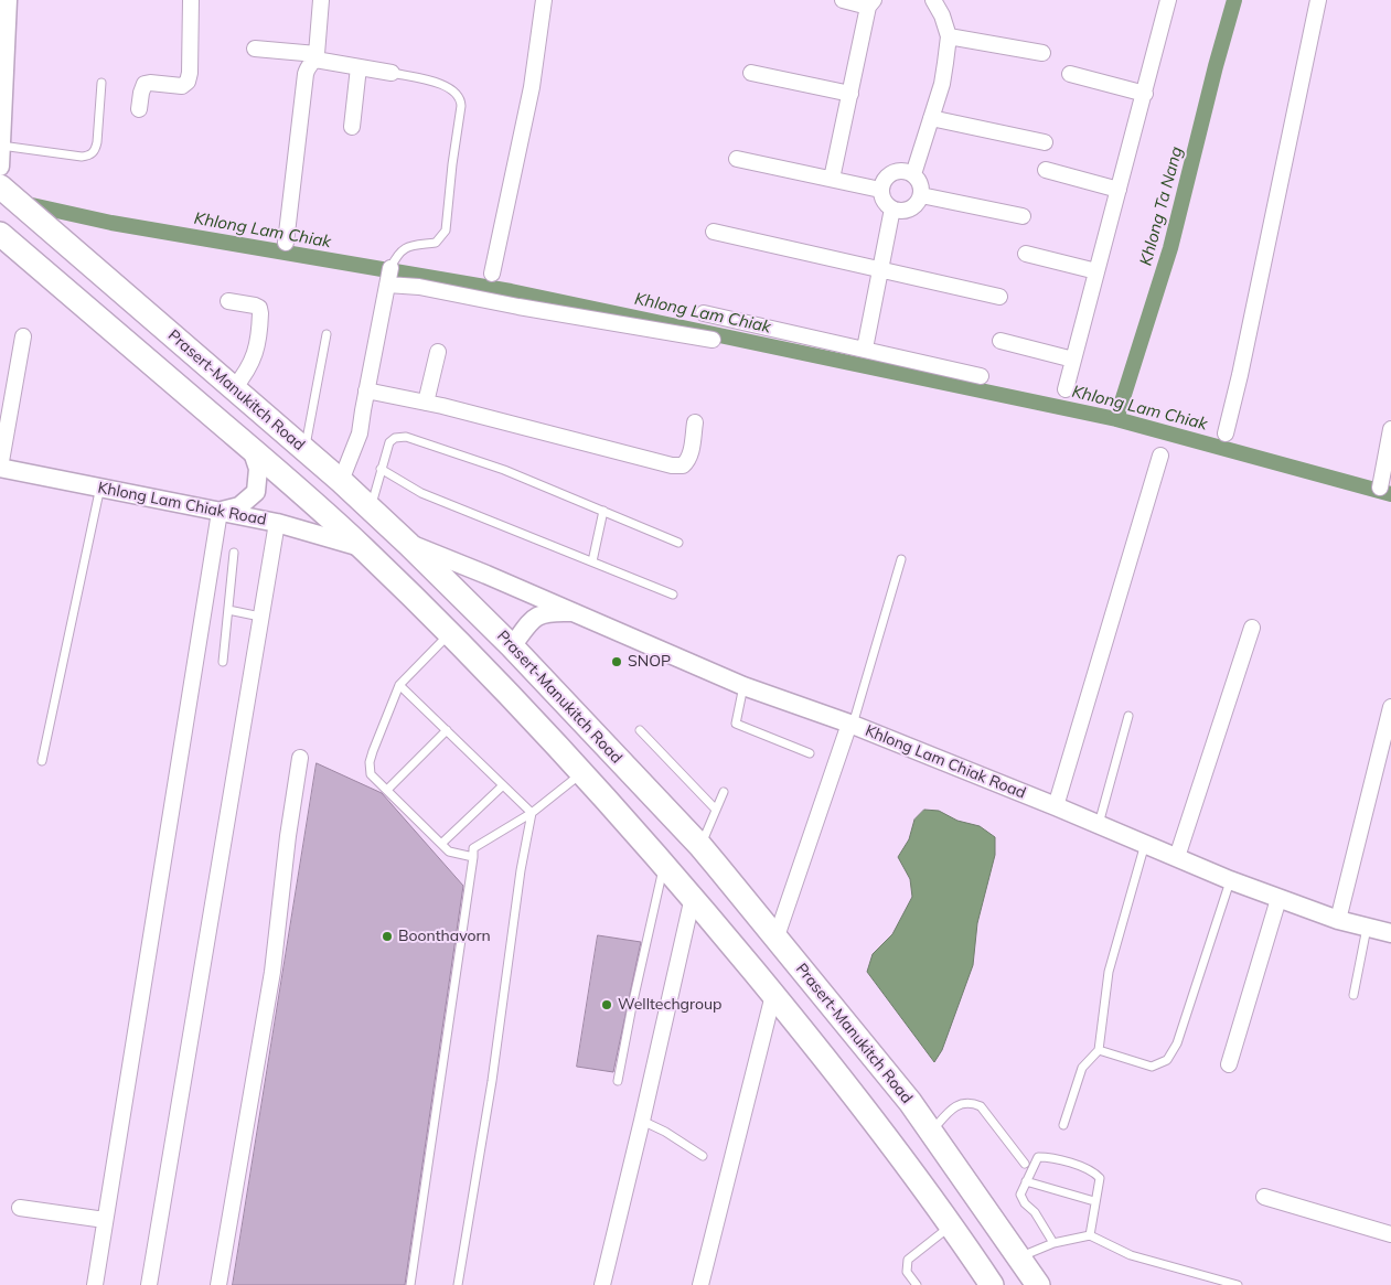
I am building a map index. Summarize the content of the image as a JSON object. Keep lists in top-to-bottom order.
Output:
{
  "streets": {
    "main road": ["Prasert-Manukitch Road"],
    "street": ["Khlong Lam Chiak Road"]
  },
  "crossings": [
    ["Prasert-Manukitch Road", "Khlong Lam Chiak Road"]
  ],
  "water": ["Khlong Ta Nang", "Khlong Lam Chiak"],
  "places": ["SNOP", "Boonthavorn", "Welltechgroup"]
}
